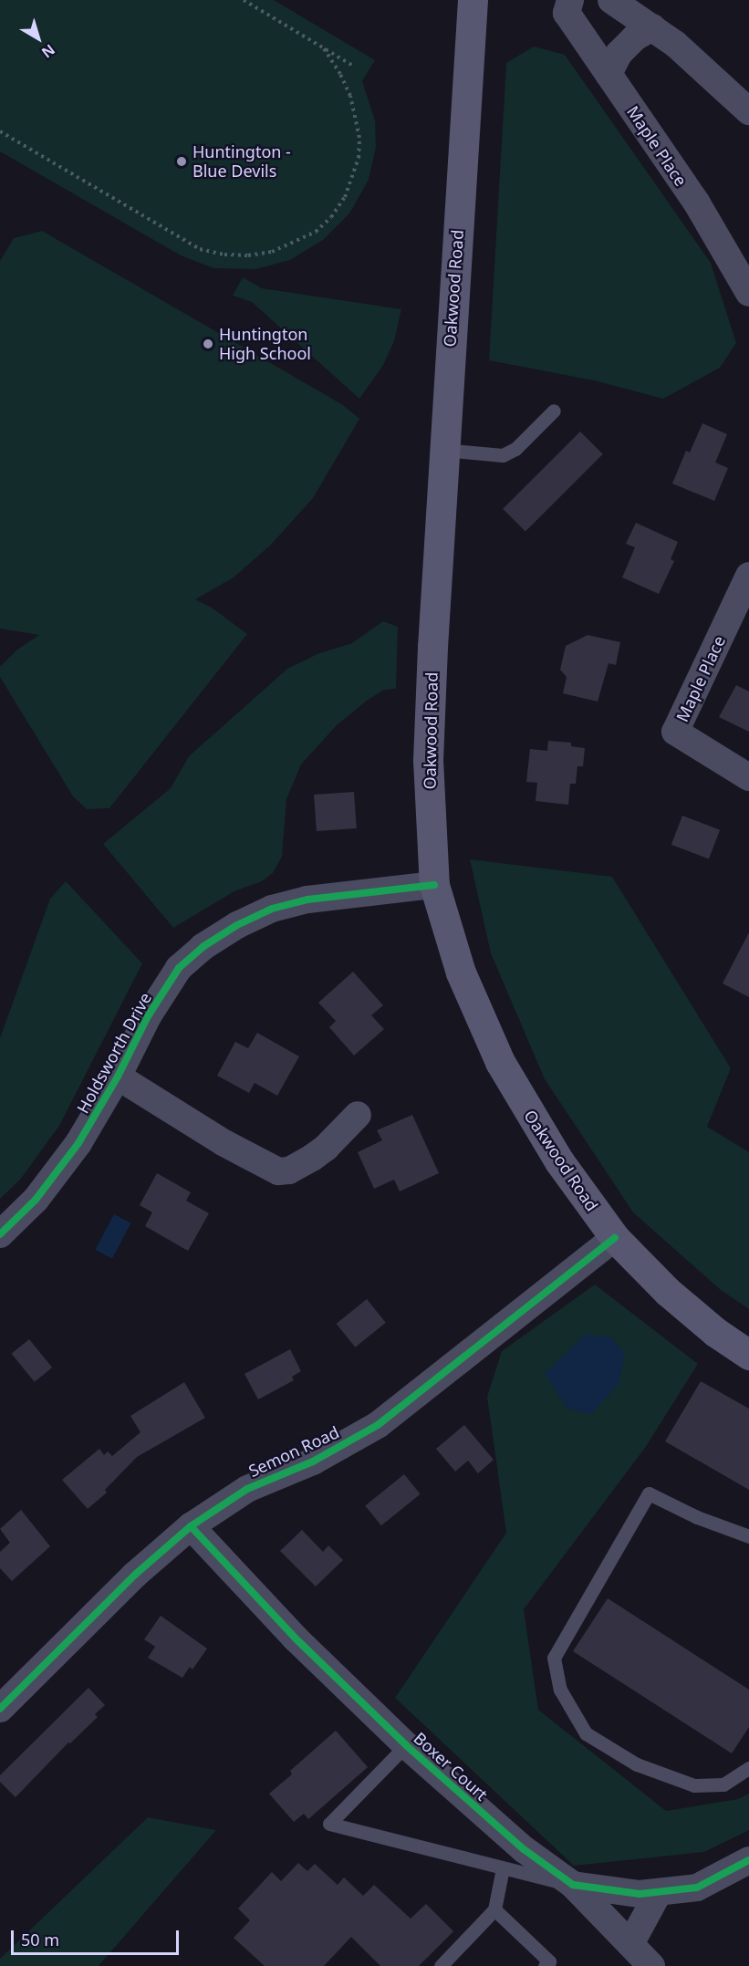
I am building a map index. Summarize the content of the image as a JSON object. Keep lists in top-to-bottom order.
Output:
{
  "streets": {
    "main road": ["Oakwood Road"],
    "street": [
      "Maple Place",
      "Holdsworth Drive",
      "Semon Road",
      "Boxer Court"
    ]
  },
  "crossings": [
    ["Oakwood Road", "Holdsworth Drive"],
    ["Oakwood Road", "Semon Road"],
    ["Semon Road", "Boxer Court"]
  ],
  "places": ["Huntington - Blue Devils", "Huntington High School"],
  "scale_bar": "50 m",
  "north": "bottom right"
}
